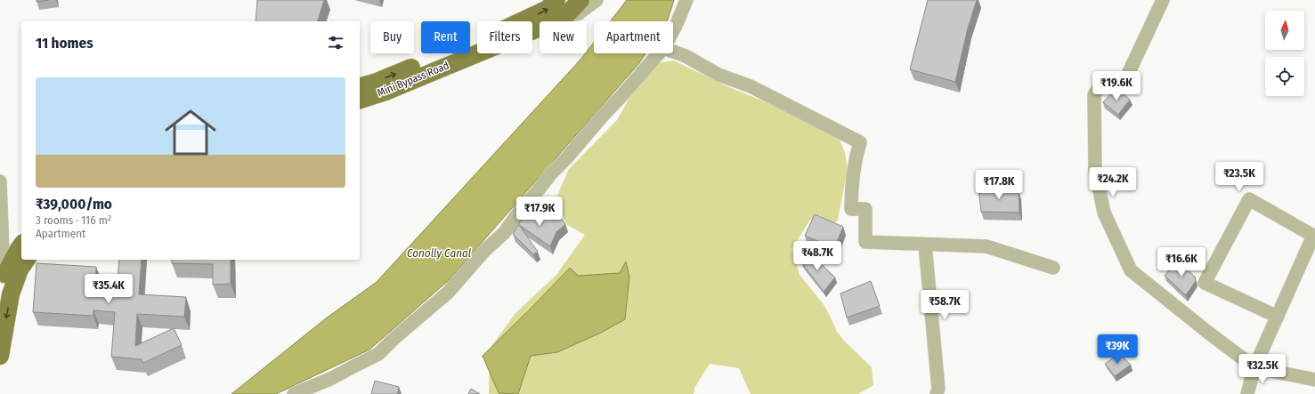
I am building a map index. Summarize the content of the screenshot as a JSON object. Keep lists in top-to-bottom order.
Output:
{
  "streets": {
    "main road": ["Mini Bypass Road"]
  },
  "water": ["Conolly Canal"],
  "north": "top",
  "page": {
    "chip": [
      "Buy",
      "Rent",
      "Filters",
      "New",
      "Apartment"
    ],
    "heading": "11 homes",
    "list": [
      {
        "name": "₹39,000/mo",
        "note": "3 rooms · 116 m² · Apartment"
      }
    ],
    "price": [
      "₹19.6K",
      "₹23.5K",
      "₹24.2K",
      "₹17.8K",
      "₹17.9K",
      "₹48.7K",
      "₹16.6K",
      "₹35.4K",
      "₹58.7K",
      "₹39K",
      "₹32.5K"
    ]
  }
}
